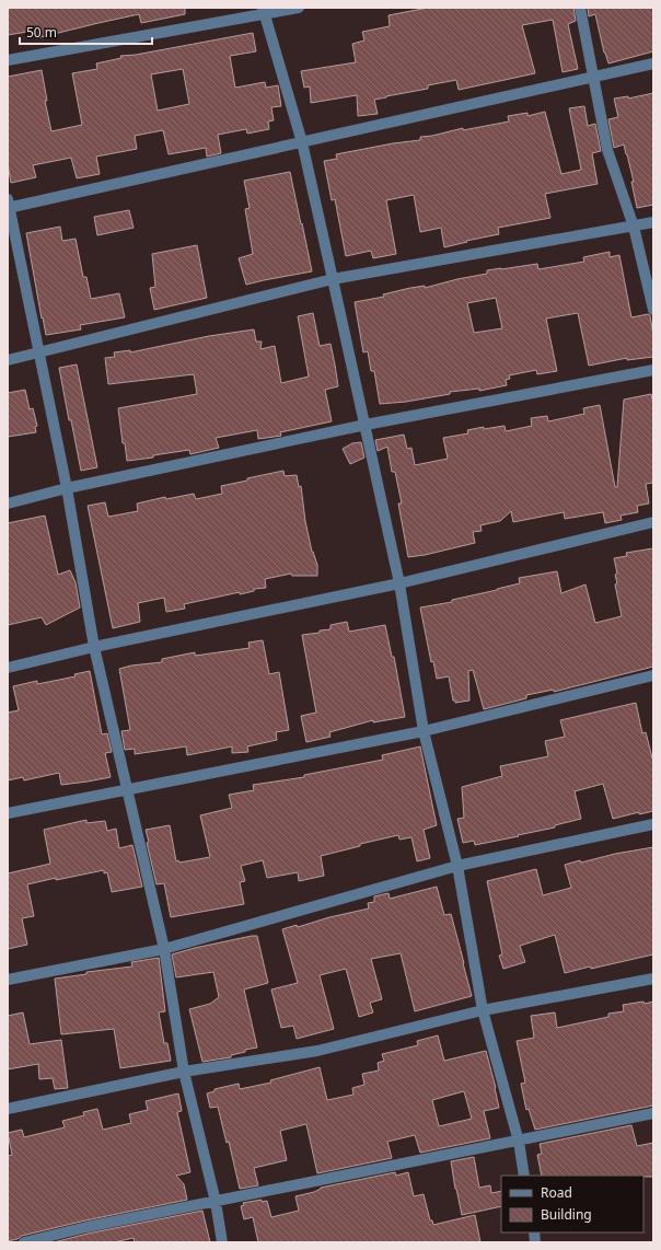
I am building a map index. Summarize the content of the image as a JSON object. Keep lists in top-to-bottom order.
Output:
{
  "legend": ["Road", "Building"],
  "scale_bar": "50 m"
}
